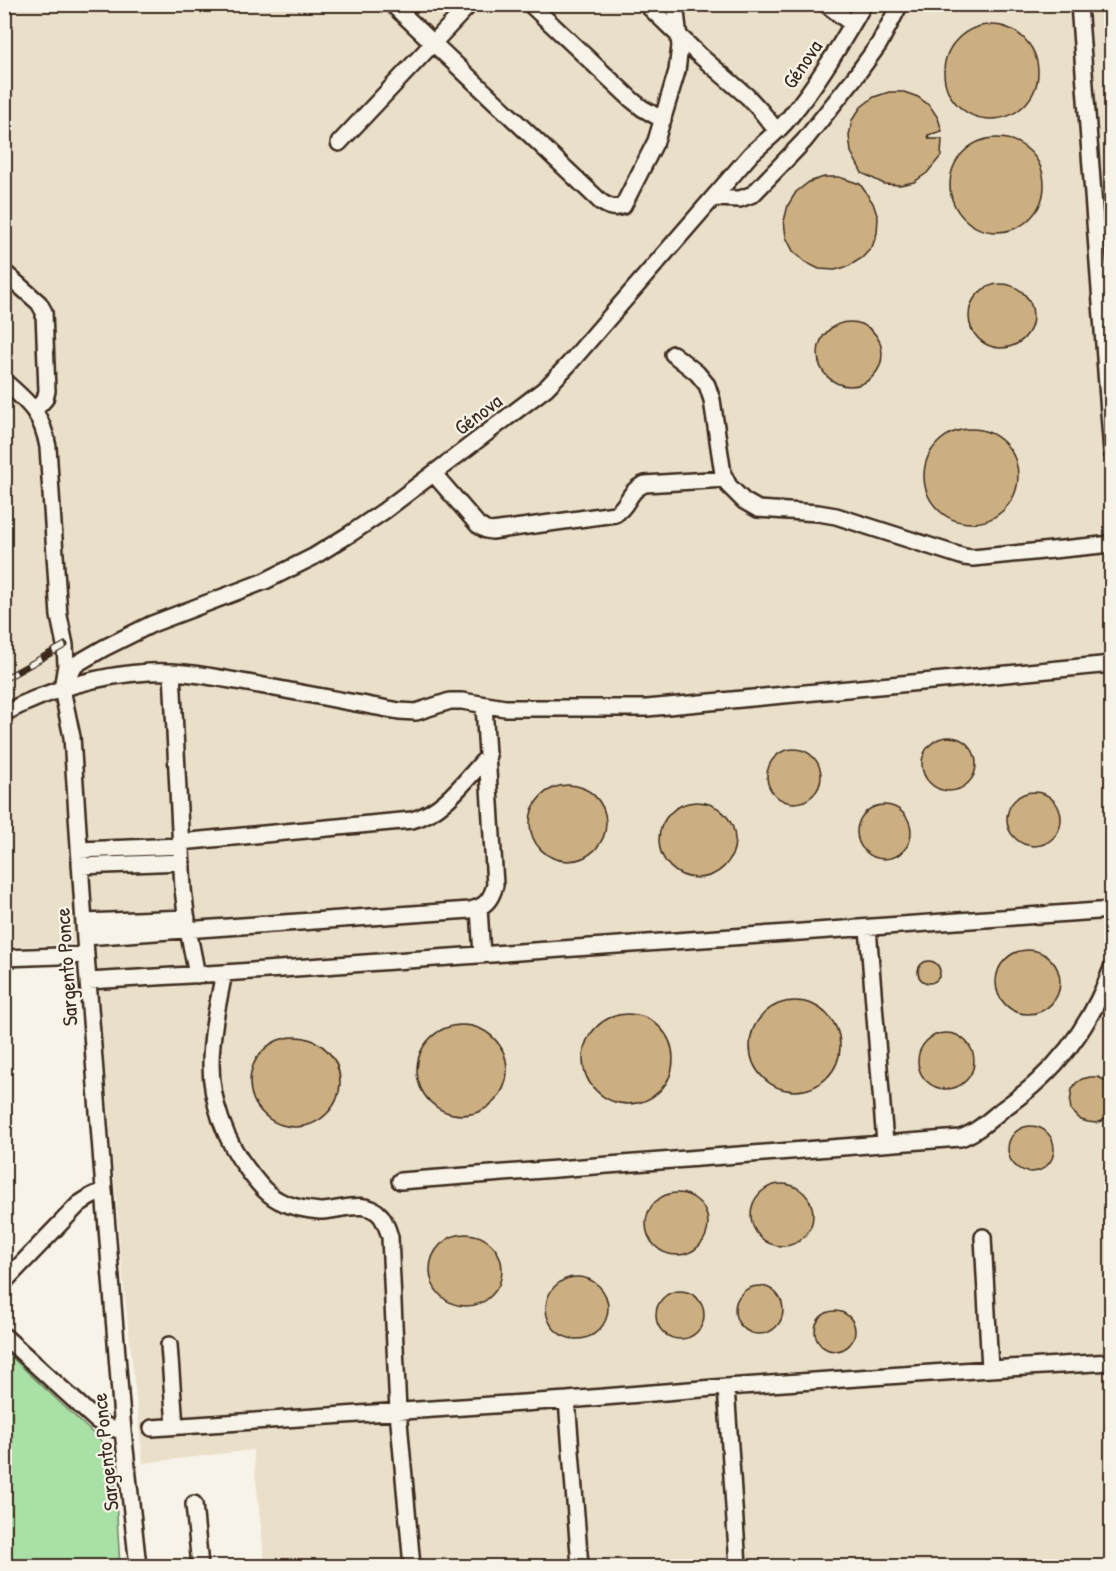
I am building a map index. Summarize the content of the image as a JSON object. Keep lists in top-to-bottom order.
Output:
{
  "streets": {
    "street": ["Génova", "Sargento Ponce"]
  },
  "crossings": [
    ["Génova", "Sargento Ponce"]
  ]
}
